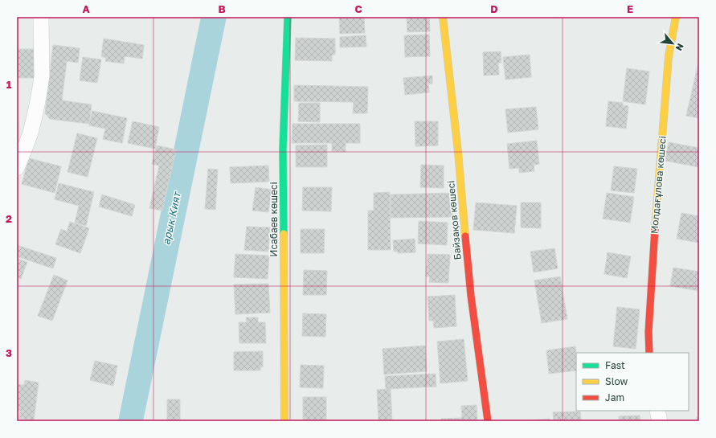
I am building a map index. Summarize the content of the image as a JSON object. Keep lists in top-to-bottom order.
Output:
{
  "streets": {
    "street": ["Молдағұлова көшесі", "Исабаев көшесі", "Байзақов көшесі"]
  },
  "water": ["арык Кият"],
  "legend": ["Fast", "Slow", "Jam"],
  "north": "bottom right",
  "grid": {
    "columns": [
      "A",
      "B",
      "C",
      "D",
      "E"
    ],
    "rows": ["1", "2", "3"]
  }
}
